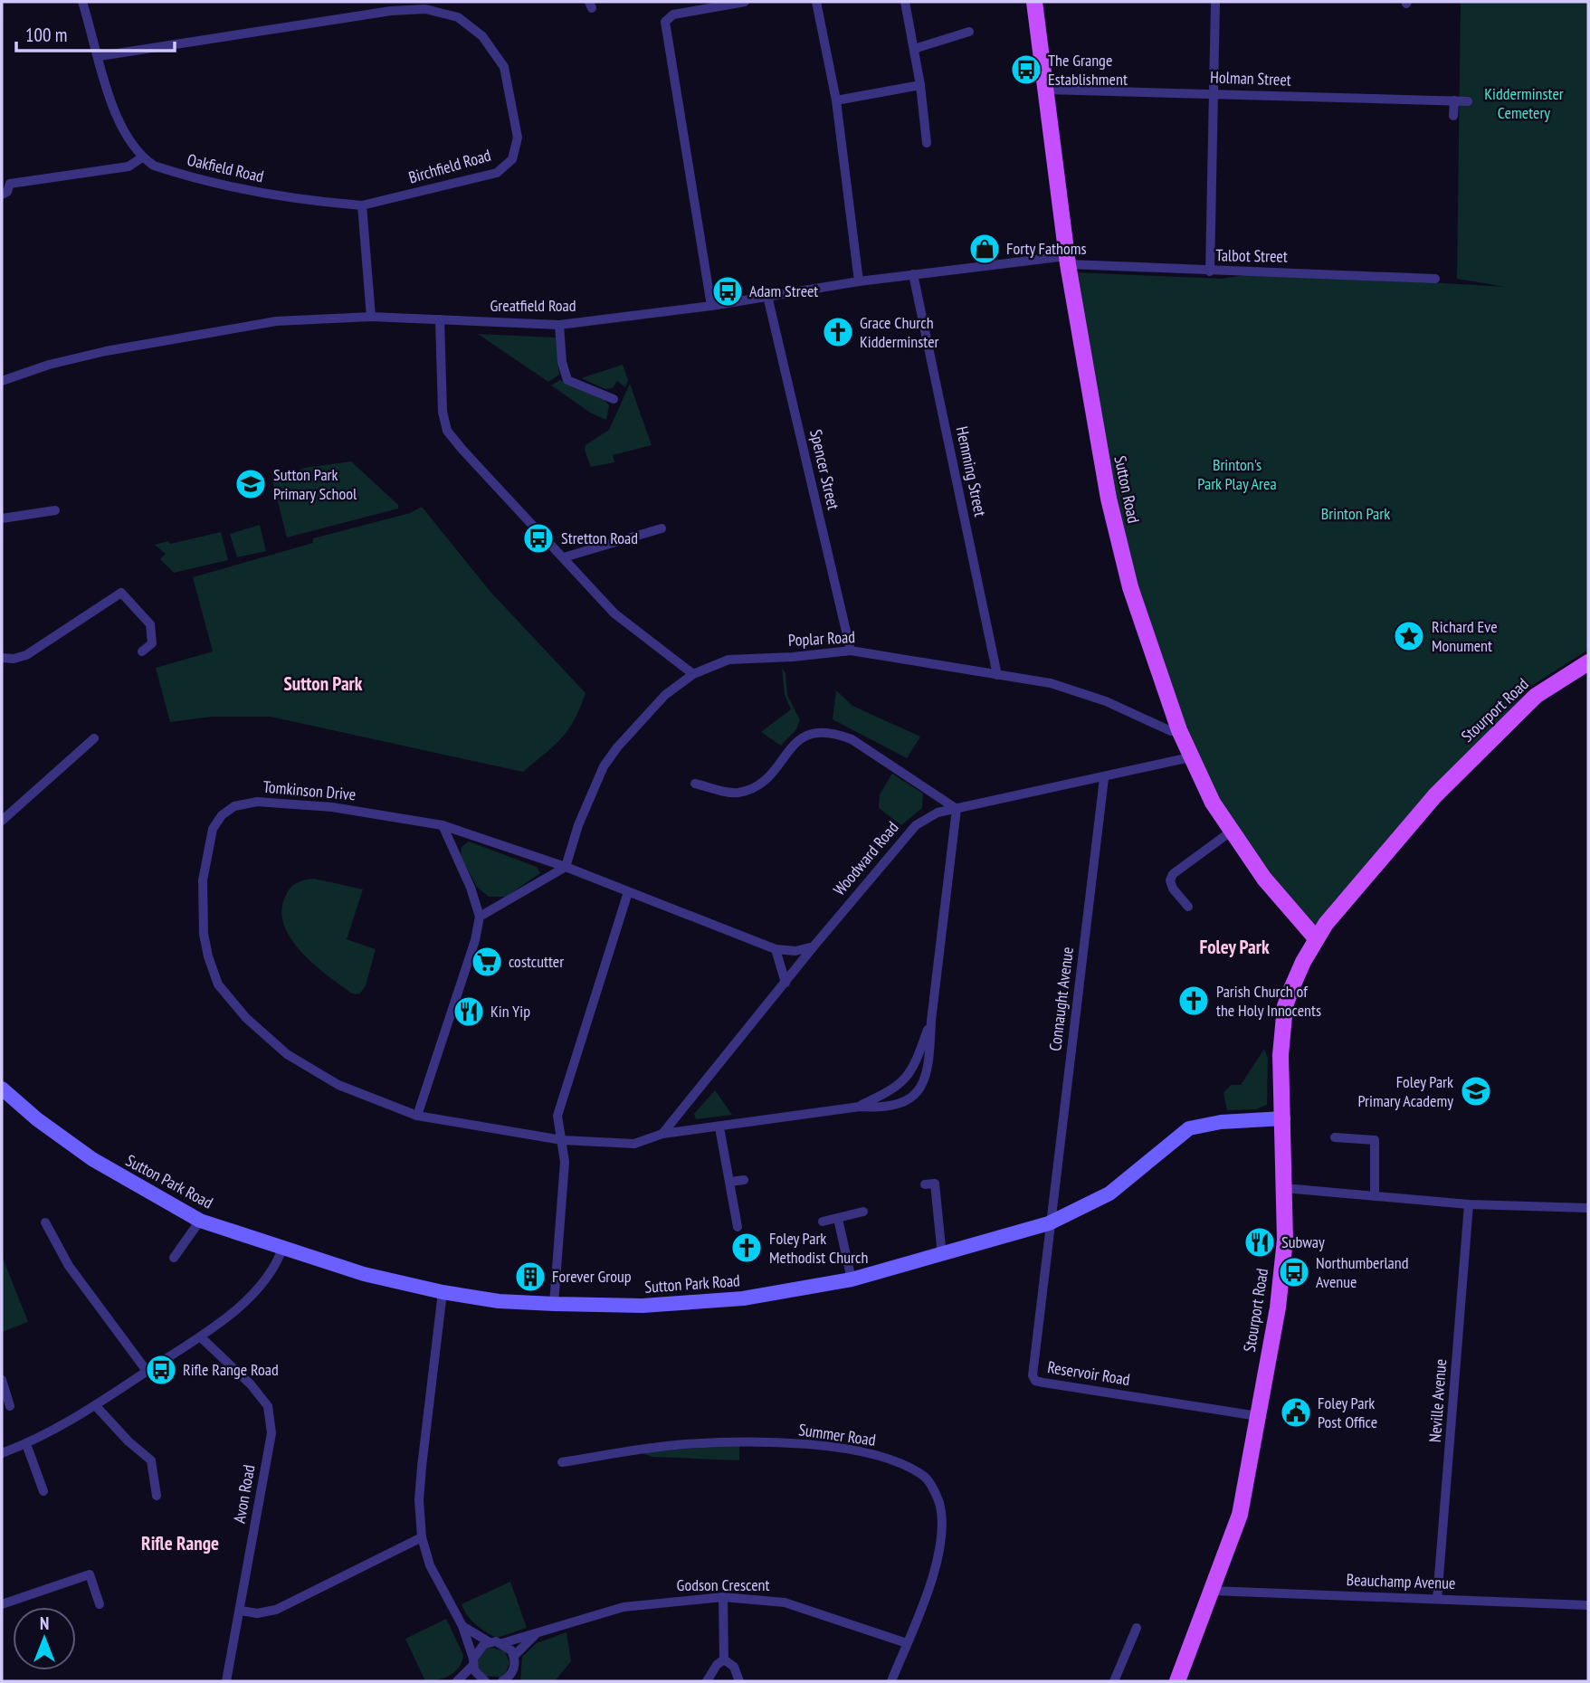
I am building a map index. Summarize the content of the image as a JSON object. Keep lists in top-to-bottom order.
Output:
{
  "streets": {
    "main road": ["Sutton Road", "Stourport Road", "Sutton Park Road"],
    "street": [
      "Holman Street",
      "Birchfield Road",
      "Oakfield Road",
      "Talbot Street",
      "Greatfield Road",
      "Spencer Street",
      "Hemming Street",
      "Poplar Road",
      "Tomkinson Drive",
      "Woodward Road",
      "Connaught Avenue",
      "Reservoir Road",
      "Neville Avenue",
      "Summer Road",
      "Avon Road",
      "Beauchamp Avenue",
      "Godson Crescent"
    ]
  },
  "crossings": [
    ["Holman Street", "Sutton Road"],
    ["Birchfield Road", "Oakfield Road"],
    ["Talbot Street", "Greatfield Road"],
    ["Talbot Street", "Sutton Road"],
    ["Greatfield Road", "Spencer Street"],
    ["Greatfield Road", "Hemming Street"],
    ["Greatfield Road", "Sutton Road"],
    ["Spencer Street", "Poplar Road"],
    ["Hemming Street", "Poplar Road"],
    ["Sutton Road", "Poplar Road"],
    ["Sutton Road", "Stourport Road"],
    ["Sutton Road", "Woodward Road"],
    ["Poplar Road", "Tomkinson Drive"],
    ["Stourport Road", "Sutton Park Road"],
    ["Stourport Road", "Reservoir Road"],
    ["Stourport Road", "Beauchamp Avenue"],
    ["Tomkinson Drive", "Woodward Road"],
    ["Woodward Road", "Connaught Avenue"],
    ["Connaught Avenue", "Sutton Park Road"],
    ["Connaught Avenue", "Reservoir Road"],
    ["Sutton Park Road", "Reservoir Road"],
    ["Neville Avenue", "Beauchamp Avenue"],
    ["Summer Road", "Godson Crescent"]
  ],
  "districts": ["Sutton Park", "Foley Park", "Rifle Range"],
  "parks": ["Kidderminster Cemetery", "Brinton's Park Play Area", "Brinton Park"],
  "places": {
    "bus stop": [
      "The Grange Establishment",
      "Adam Street",
      "Stretton Road",
      "Northumberland Avenue",
      "Rifle Range Road"
    ],
    "shop": ["Forty Fathoms"],
    "church": ["Grace Church Kidderminster", "Parish Church of the Holy Innocents", "Foley Park Methodist Church"],
    "school or university": ["Sutton Park Primary School", "Foley Park Primary Academy"],
    "place": ["Richard Eve Monument"],
    "supermarket": ["costcutter"],
    "restaurant": ["Kin Yip", "Subway"],
    "building": ["Forever Group"],
    "public building": ["Foley Park Post Office"]
  },
  "scale_bar": "100 m",
  "north": "top"
}
